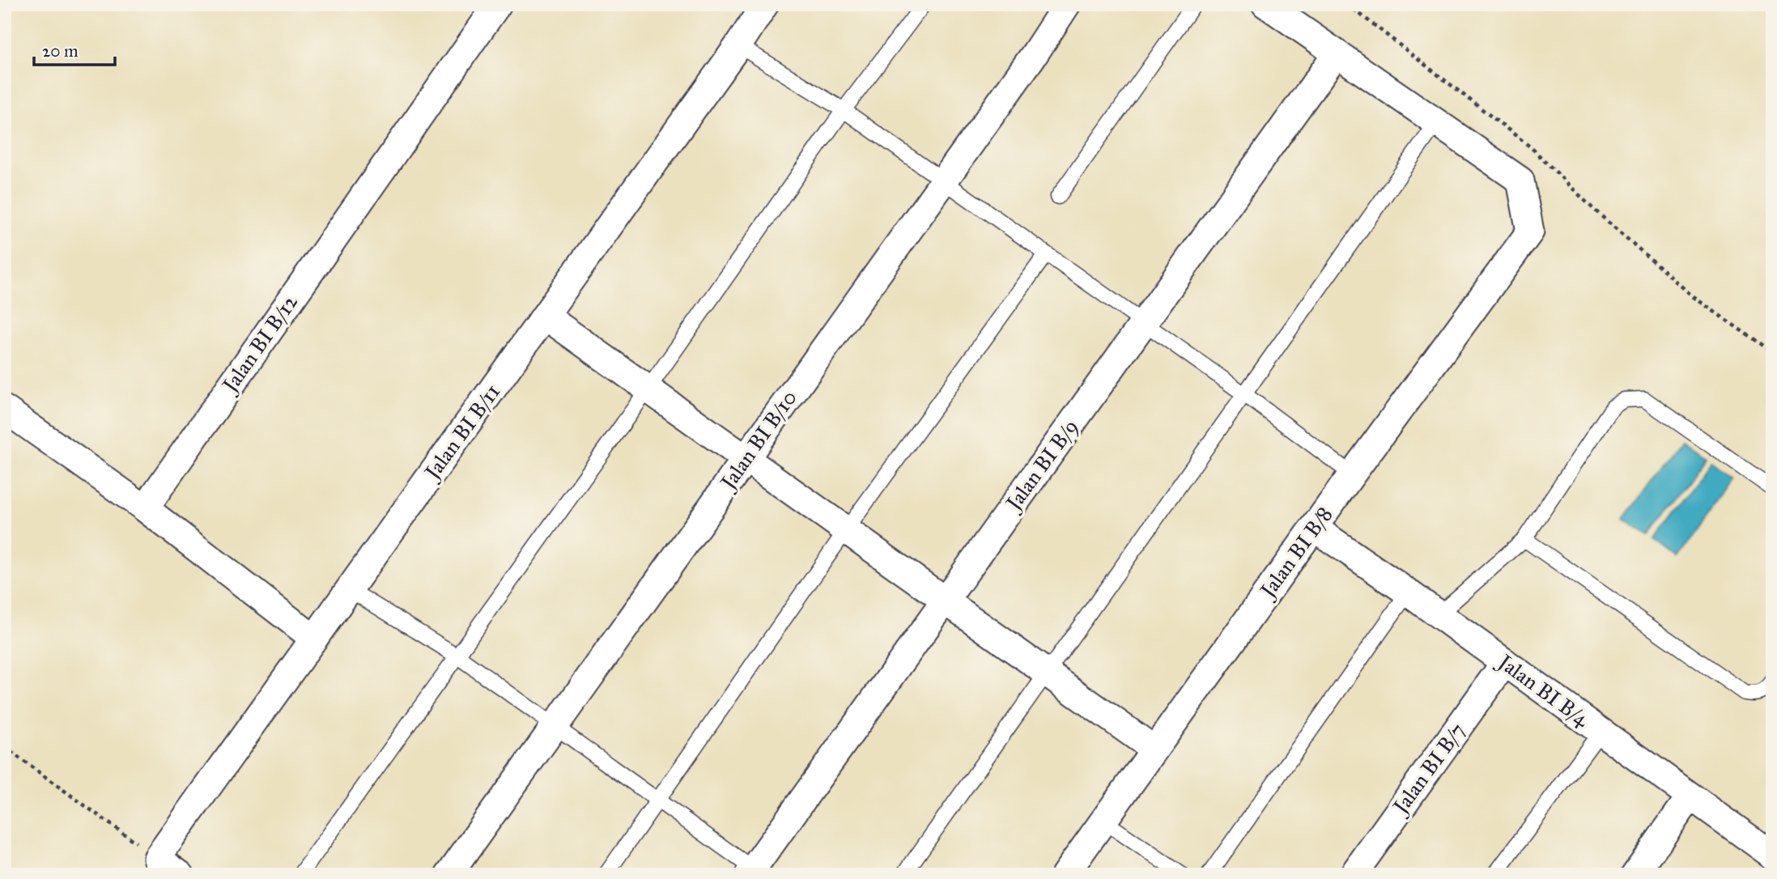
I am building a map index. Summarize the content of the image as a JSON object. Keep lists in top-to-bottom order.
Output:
{
  "streets": {
    "street": [
      "Jalan BI B/12",
      "Jalan BI B/11",
      "Jalan BI B/10",
      "Jalan BI B/9",
      "Jalan BI B/8",
      "Jalan BI B/4",
      "Jalan BI B/7"
    ]
  },
  "crossings": [
    ["Jalan BI B/8", "Jalan BI B/4"],
    ["Jalan BI B/4", "Jalan BI B/7"]
  ],
  "scale_bar": "20 m"
}
